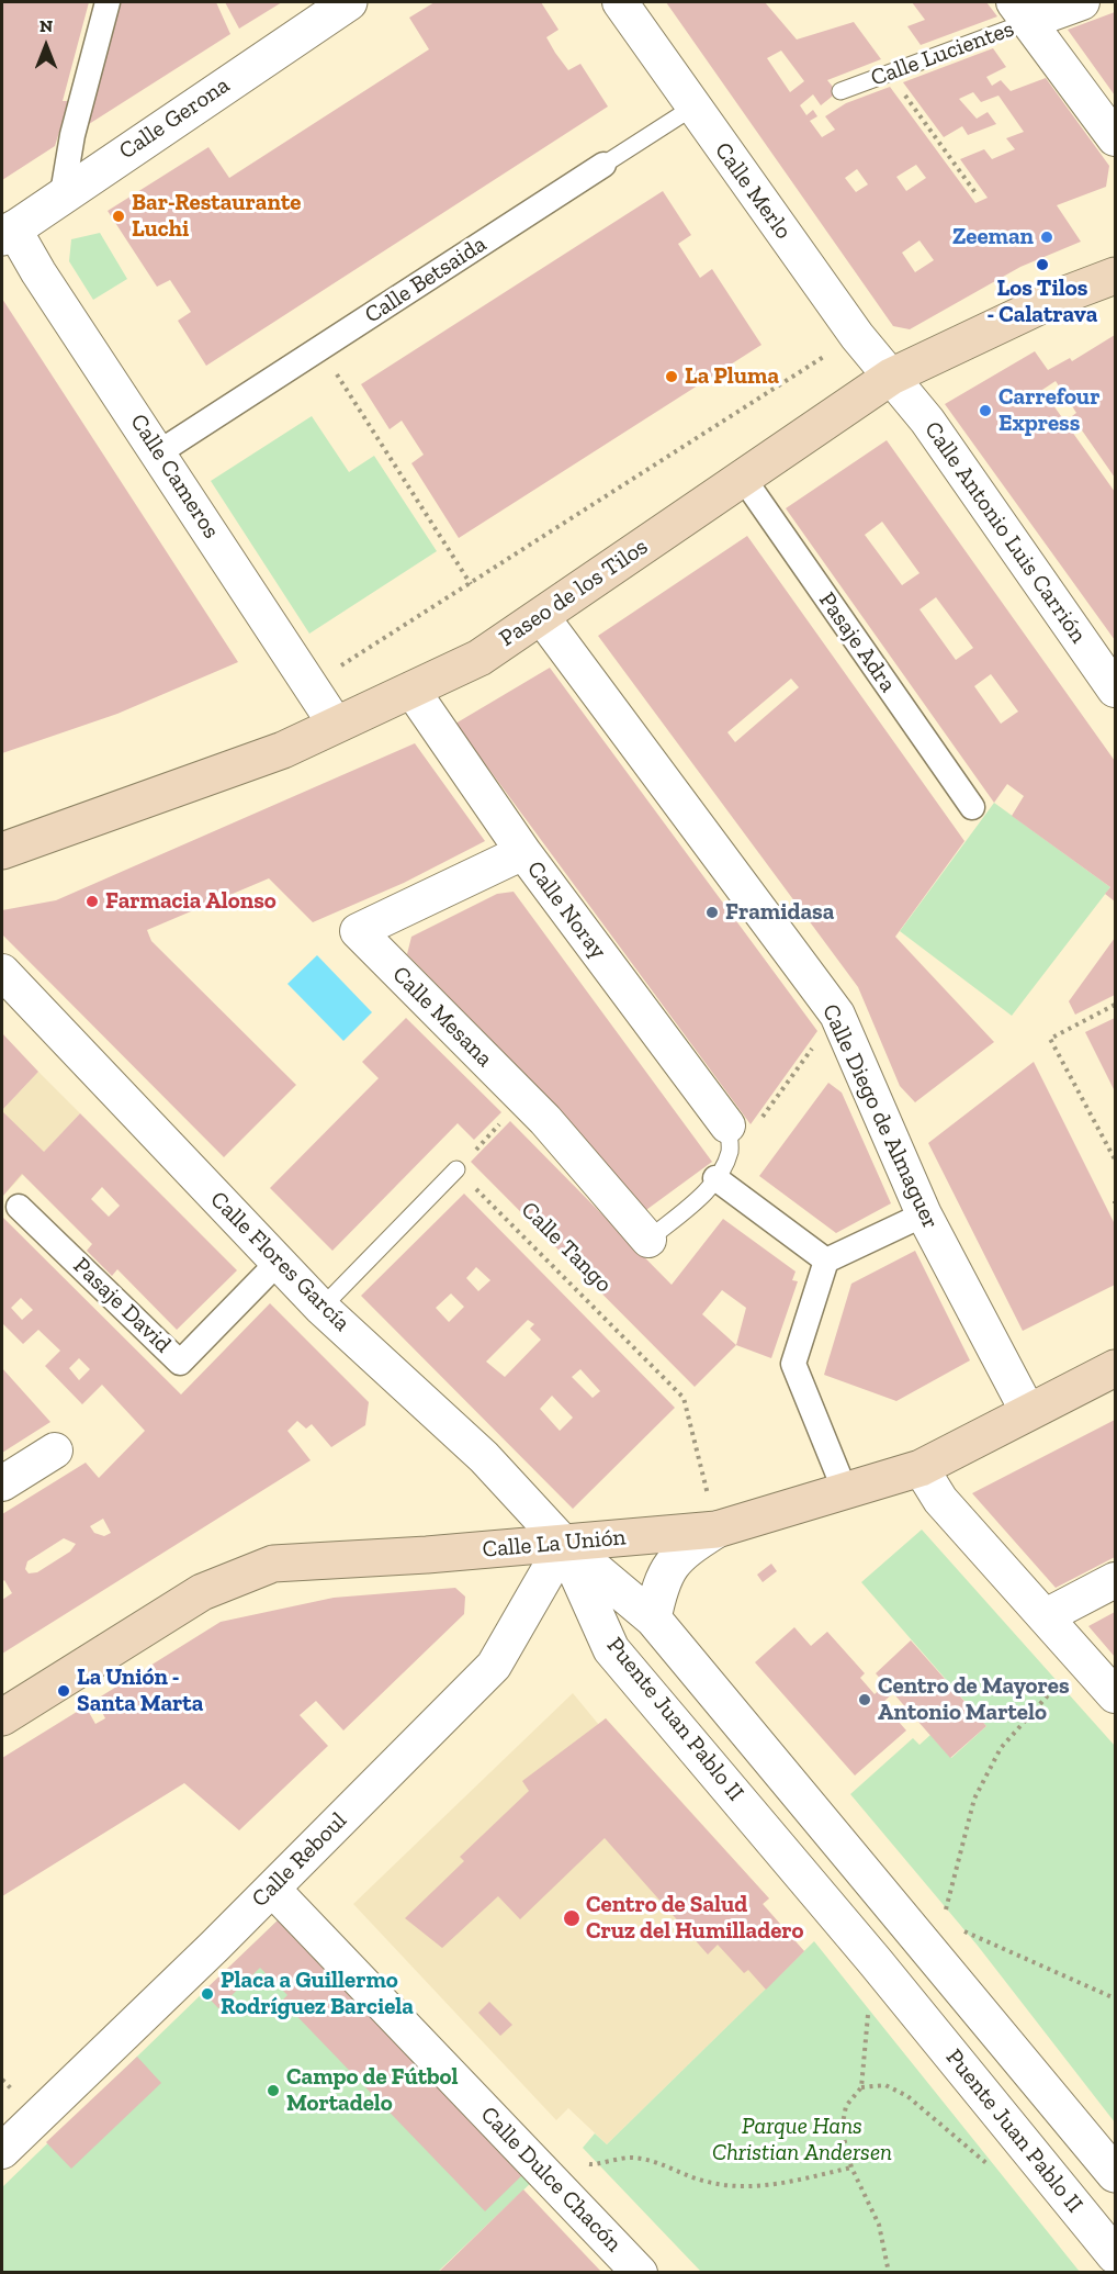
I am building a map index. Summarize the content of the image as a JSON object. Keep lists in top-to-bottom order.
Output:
{
  "streets": {
    "main road": ["Paseo de los Tilos", "Calle La Unión"],
    "street": [
      "Calle Lucientes",
      "Calle Gerona",
      "Calle Merlo",
      "Calle Betsaida",
      "Calle Cameros",
      "Calle Antonio Luis Carrión",
      "Pasaje Adra",
      "Calle Noray",
      "Calle Mesana",
      "Calle Diego de Almaguer",
      "Calle Flores García",
      "Pasaje David",
      "Puente Juan Pablo II",
      "Calle Reboul",
      "Calle Dulce Chacón"
    ],
    "path": ["Calle Tango"]
  },
  "crossings": [
    ["Calle Gerona", "Calle Cameros"],
    ["Calle Merlo", "Calle Betsaida"],
    ["Calle Merlo", "Calle Antonio Luis Carrión"],
    ["Calle Merlo", "Paseo de los Tilos"],
    ["Calle Betsaida", "Calle Cameros"],
    ["Calle Cameros", "Paseo de los Tilos"],
    ["Calle Antonio Luis Carrión", "Paseo de los Tilos"],
    ["Paseo de los Tilos", "Pasaje Adra"],
    ["Paseo de los Tilos", "Calle Noray"],
    ["Paseo de los Tilos", "Calle Diego de Almaguer"],
    ["Calle Noray", "Calle Mesana"],
    ["Calle Diego de Almaguer", "Calle La Unión"],
    ["Calle Tango", "Calle La Unión"],
    ["Calle Flores García", "Pasaje David"],
    ["Calle Flores García", "Calle La Unión"],
    ["Calle Flores García", "Puente Juan Pablo II"],
    ["Calle Flores García", "Calle Reboul"],
    ["Calle La Unión", "Puente Juan Pablo II"],
    ["Calle La Unión", "Calle Reboul"],
    ["Puente Juan Pablo II", "Calle Reboul"],
    ["Calle Reboul", "Calle Dulce Chacón"]
  ],
  "parks": ["Parque Hans Christian Andersen"],
  "places": [
    "Bar-Restaurante Luchi",
    "Zeeman",
    "Los Tilos - Calatrava",
    "La Pluma",
    "Carrefour Express",
    "Farmacia Alonso",
    "Framidasa",
    "La Unión - Santa Marta",
    "Centro de Mayores Antonio Martelo",
    "Centro de Salud Cruz del Humilladero",
    "Placa a Guillermo Rodríguez Barciela",
    "Campo de Fútbol Mortadelo"
  ],
  "north": "top"
}
